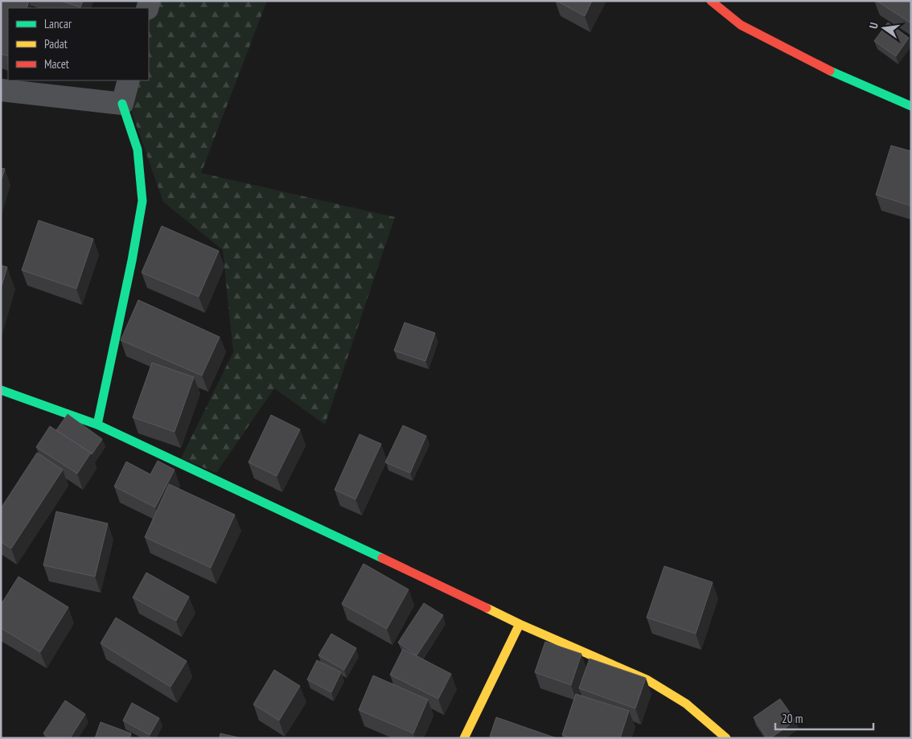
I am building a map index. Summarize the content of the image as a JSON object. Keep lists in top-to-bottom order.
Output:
{
  "legend": ["Lancar", "Padat", "Macet"],
  "scale_bar": "20 m",
  "north": "left"
}
